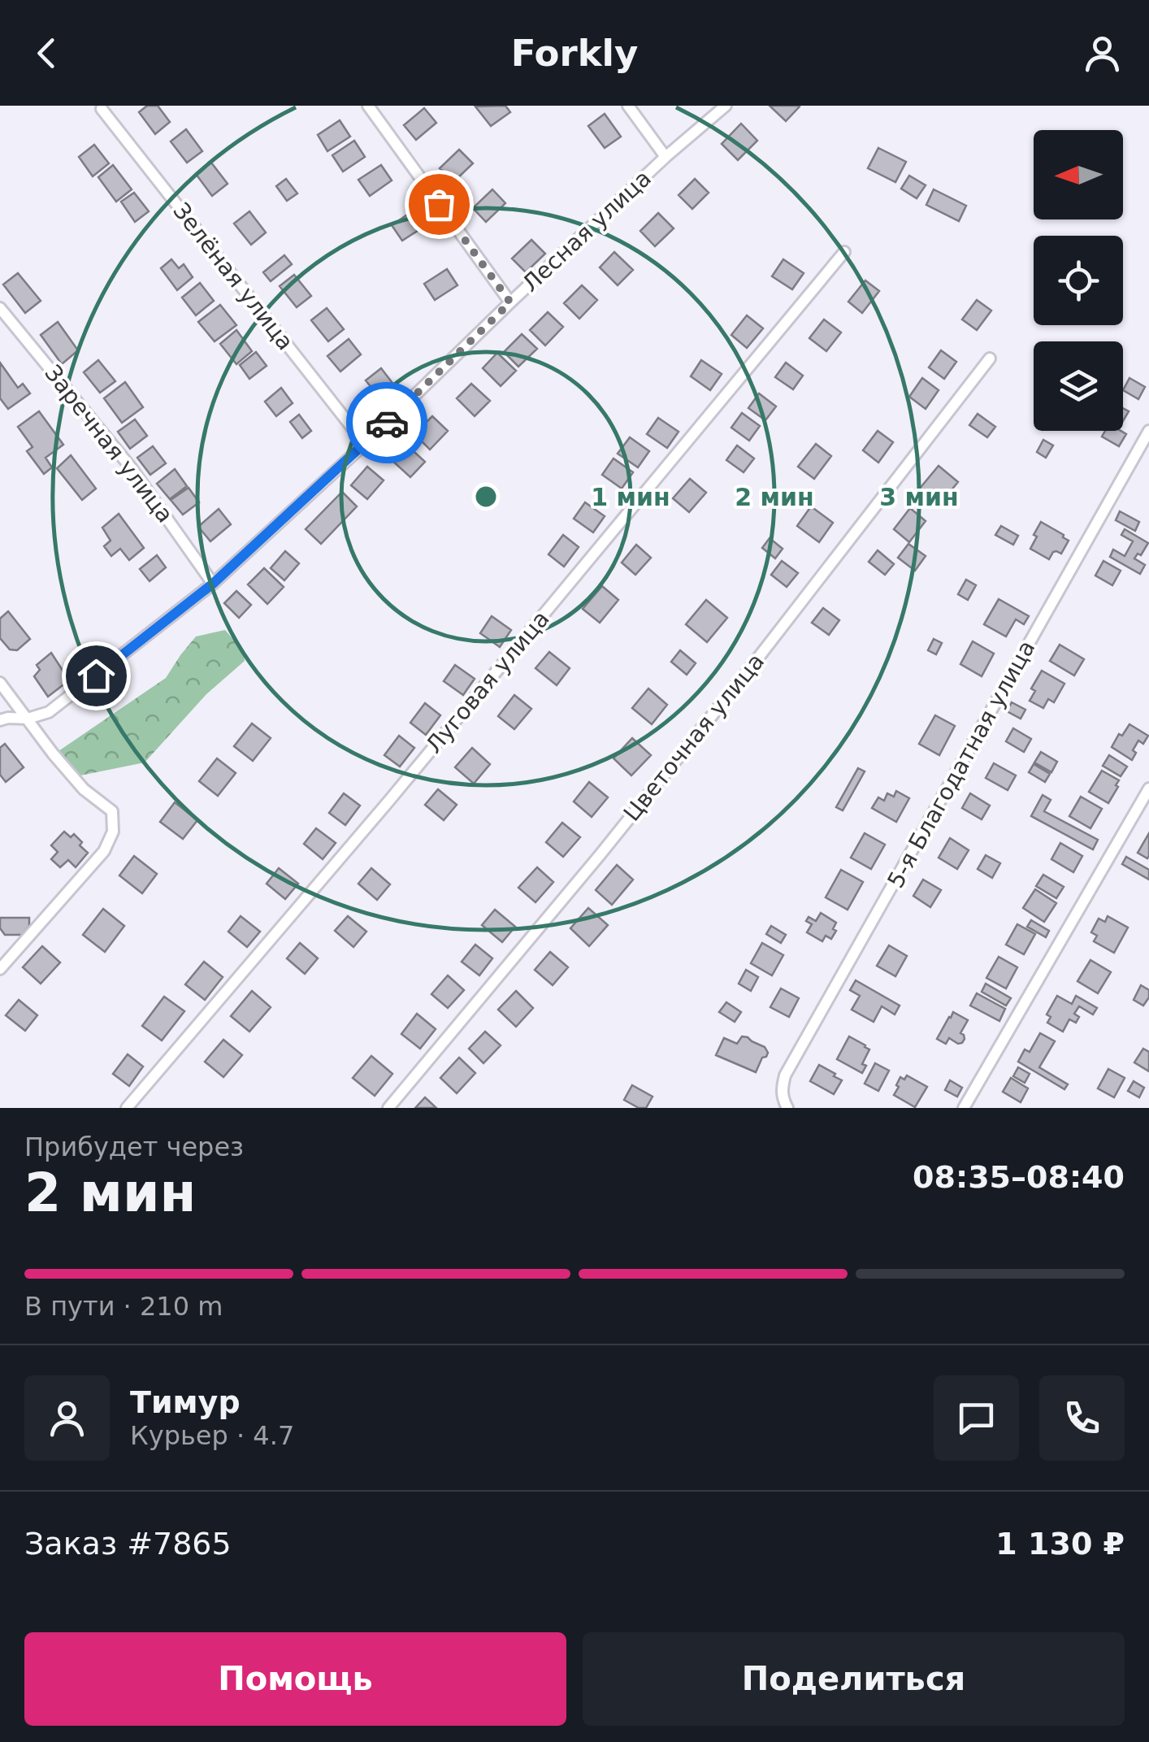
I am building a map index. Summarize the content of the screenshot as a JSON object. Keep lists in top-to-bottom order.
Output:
{
  "streets": {
    "street": [
      "Лесная улица",
      "Зелёная улица",
      "Заречная улица",
      "Луговая улица",
      "Цветочная улица",
      "5-я Благодатная улица"
    ]
  },
  "crossings": [
    ["Лесная улица", "Зелёная улица"],
    ["Лесная улица", "Заречная улица"]
  ],
  "north": "left",
  "page": {
    "header": "Forkly",
    "heading": ["2 мин", "Прибудет через", "08:35–08:40"],
    "panel": [
      "Тимур",
      "Курьер · 4.7",
      "Заказ #7865",
      "1 130 ₽"
    ],
    "bar": "В пути · 210 m",
    "buttons": ["Помощь", "Поделиться"]
  },
  "rings": ["1 мин", "2 мин", "3 мин"]
}
